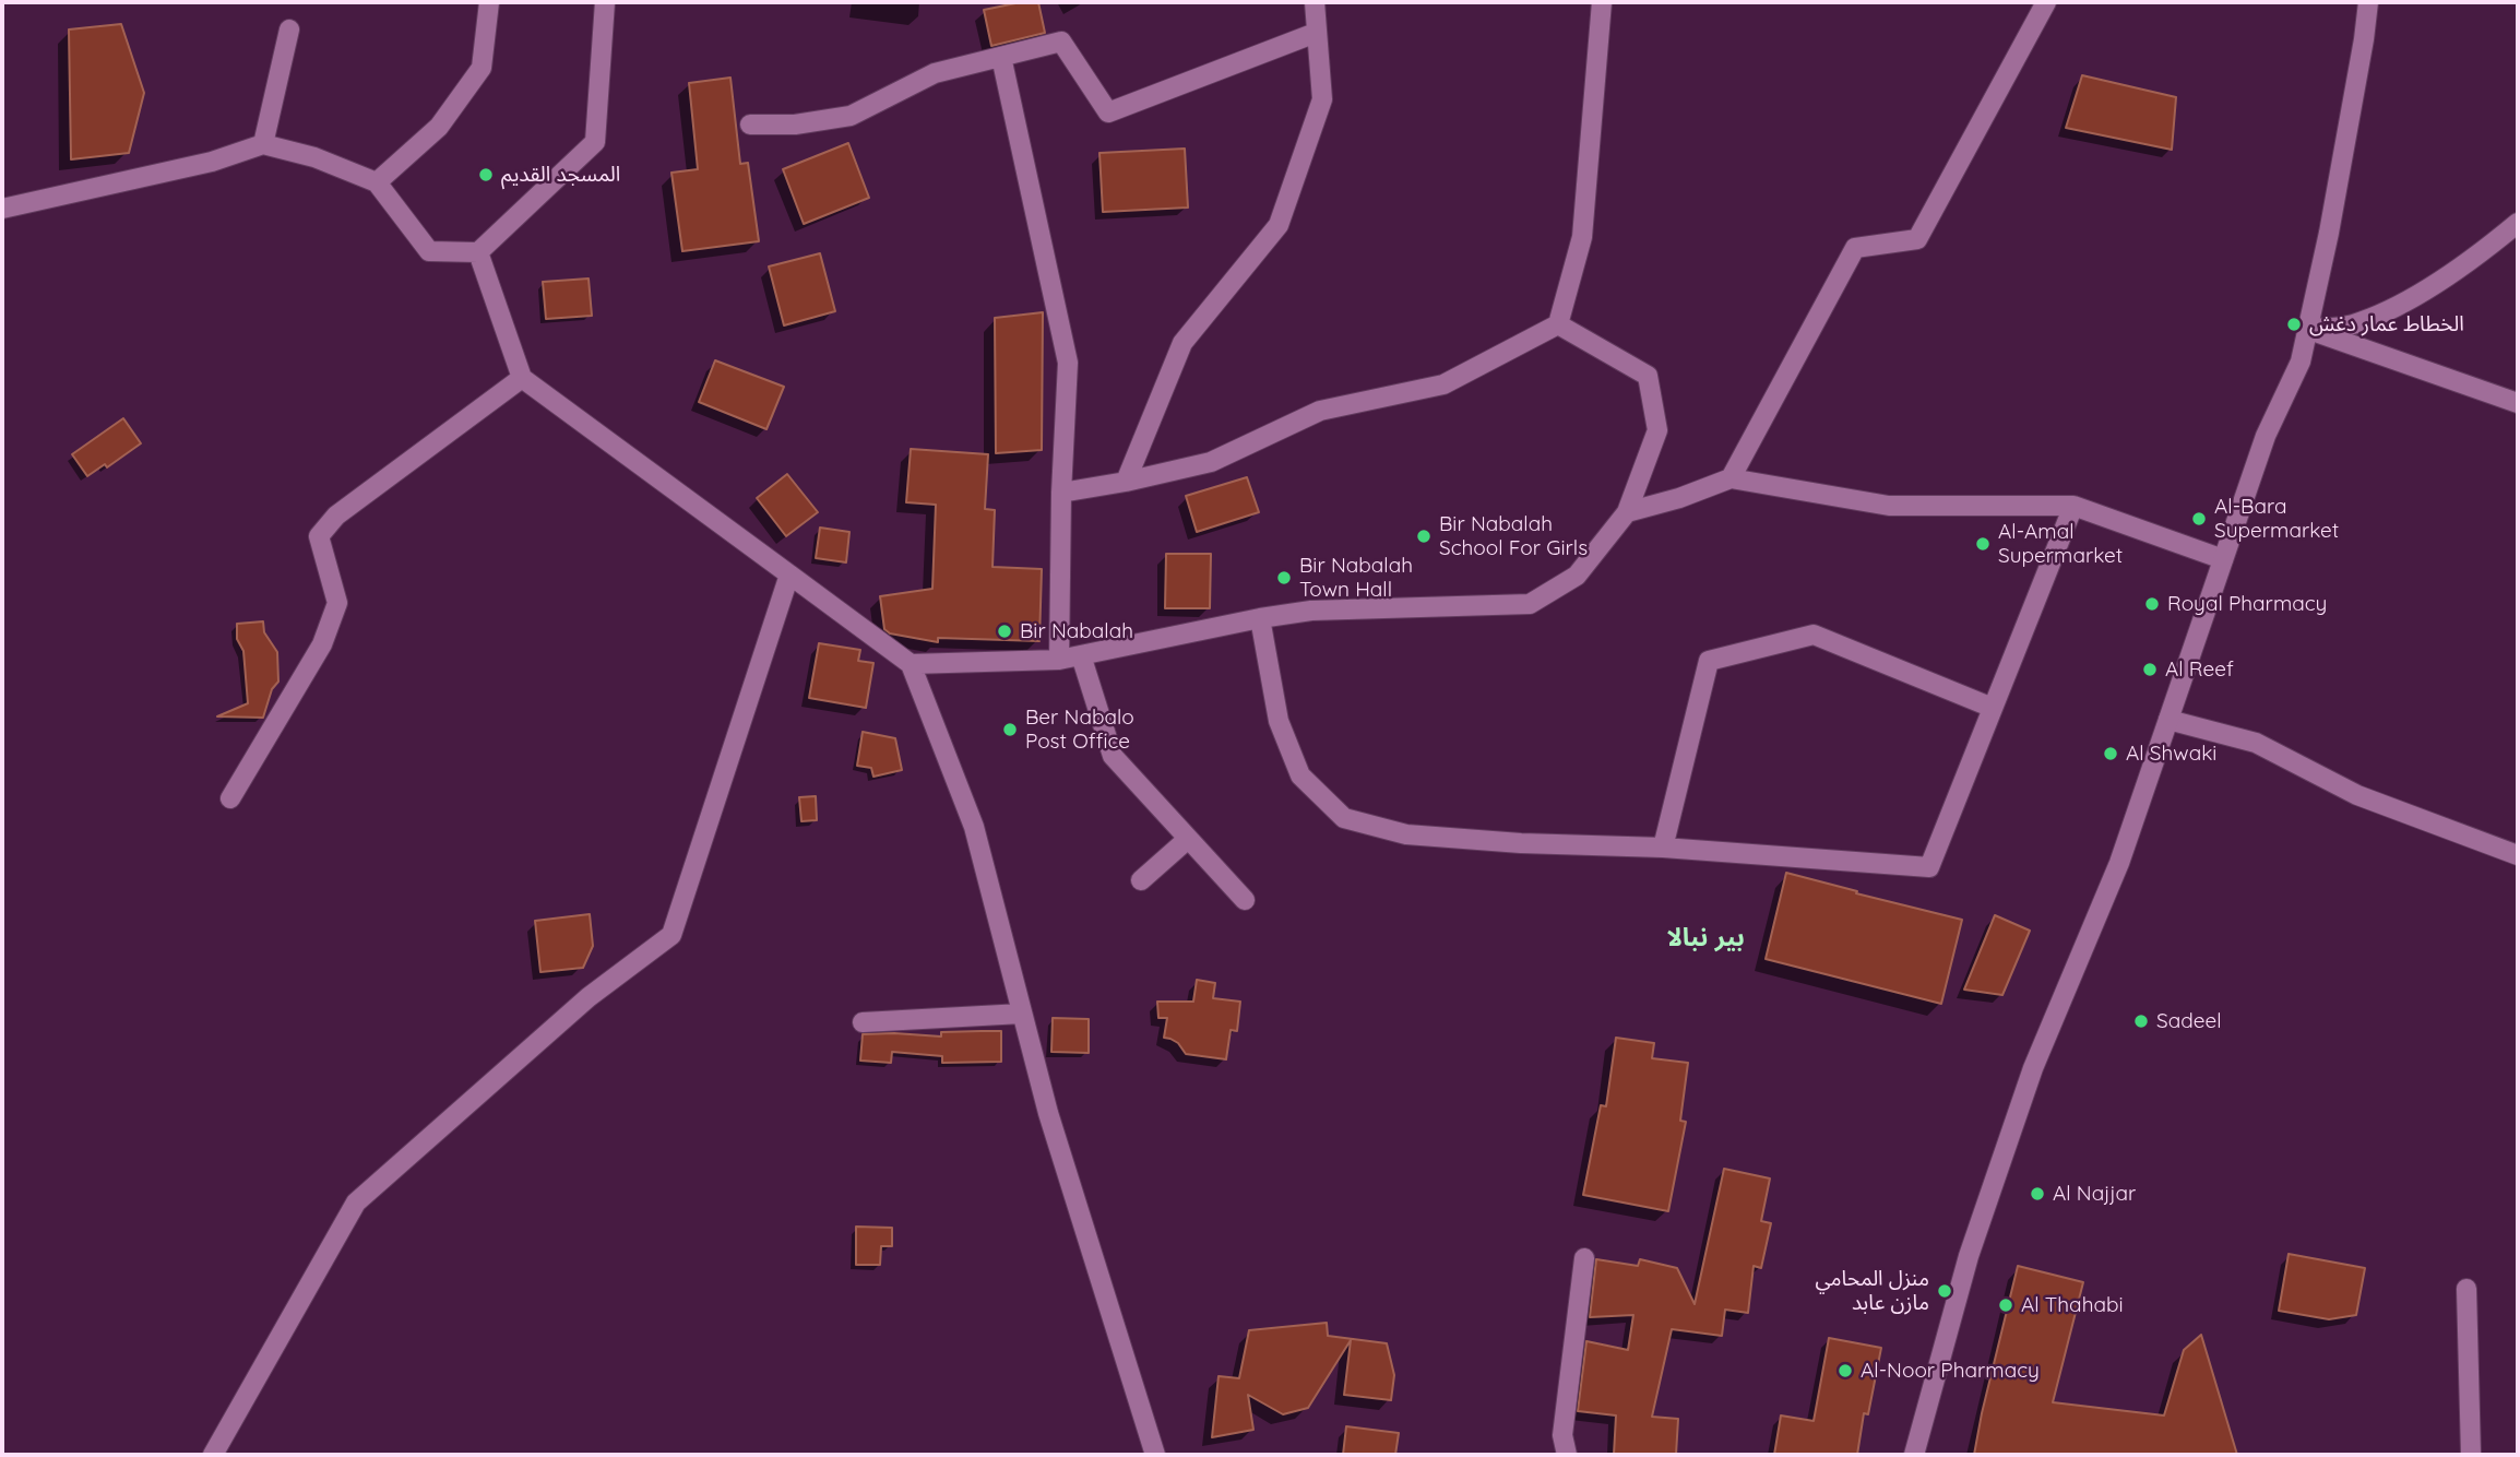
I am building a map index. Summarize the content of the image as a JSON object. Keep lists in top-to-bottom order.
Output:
{
  "districts": ["بير نبالا"],
  "places": [
    "المسجد القديم",
    "الخطاط عمار دغش",
    "Al-Bara Supermarket",
    "Bir Nabalah School For Girls",
    "Al-Amal Supermarket",
    "Bir Nabalah Town Hall",
    "Royal Pharmacy",
    "Bir Nabalah",
    "Al Reef",
    "Ber Nabalo Post Office",
    "Al Shwaki",
    "Sadeel",
    "Al Najjar",
    "منزل المحامي مازن عابد",
    "Al Thahabi",
    "Al-Noor Pharmacy"
  ]
}
